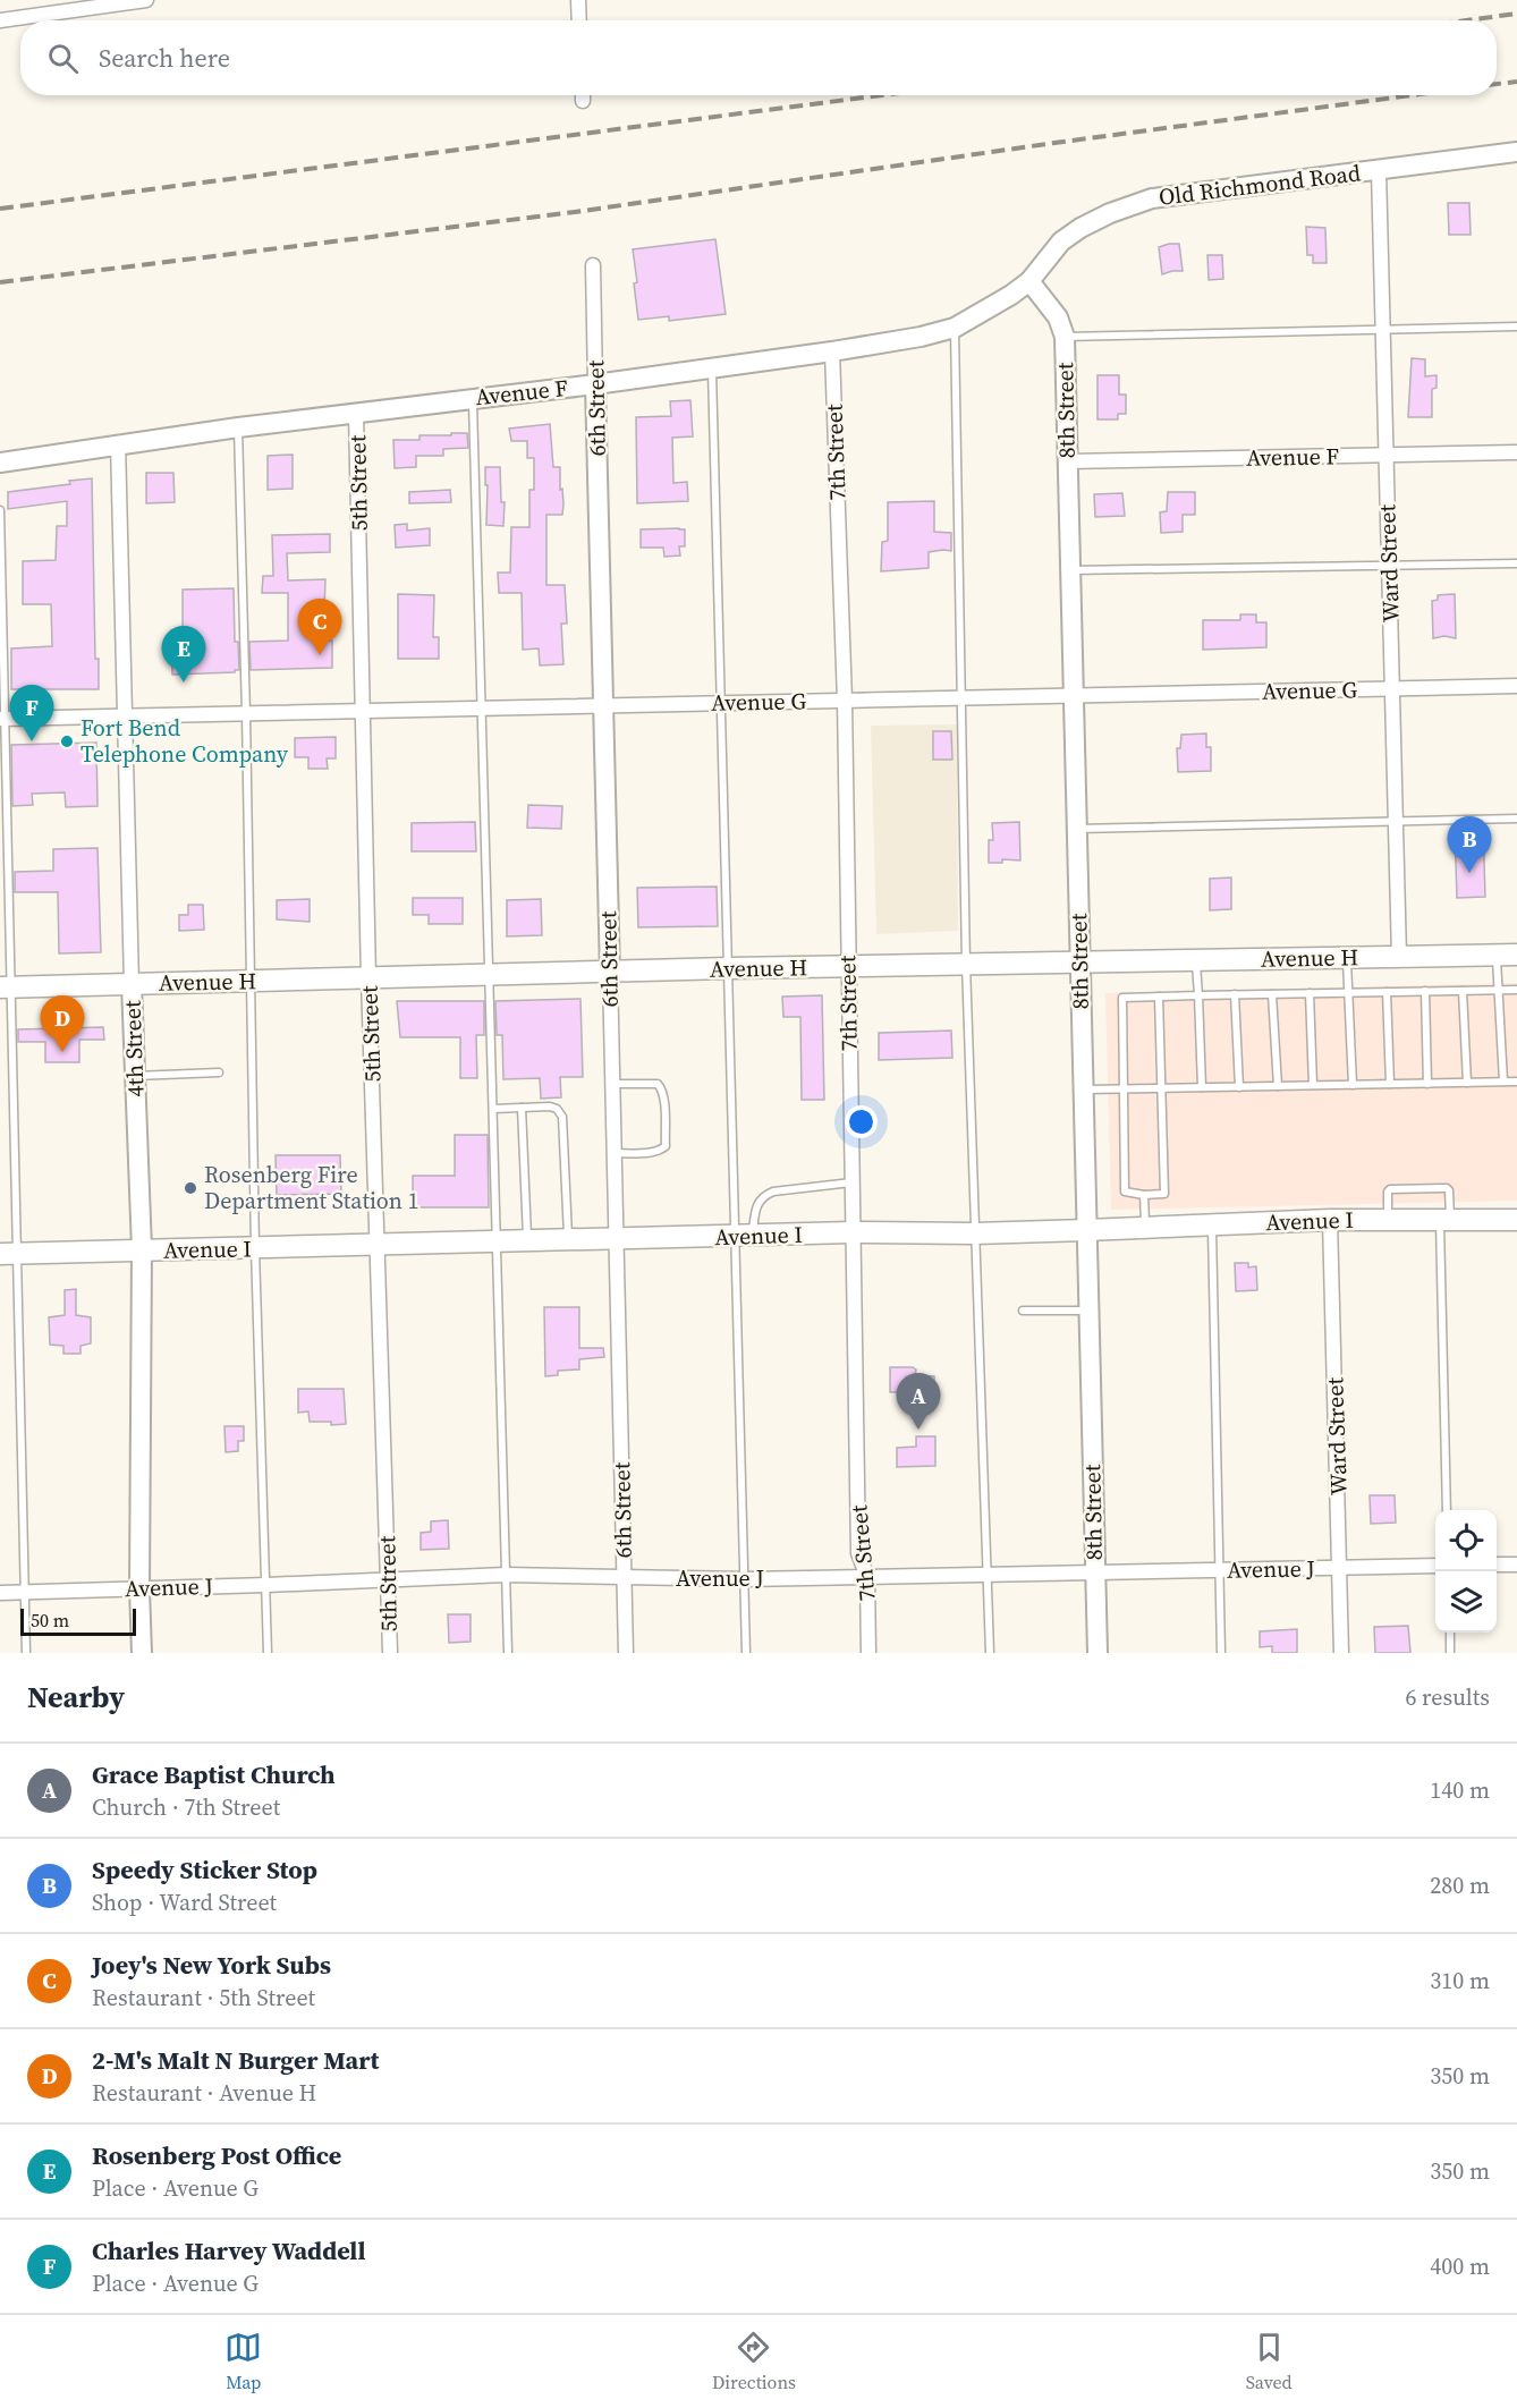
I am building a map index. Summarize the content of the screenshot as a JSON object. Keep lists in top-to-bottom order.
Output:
{
  "streets": {
    "main road": ["Avenue H", "Avenue I"],
    "street": [
      "Old Richmond Road",
      "Avenue F",
      "6th Street",
      "8th Street",
      "7th Street",
      "5th Street",
      "Ward Street",
      "Avenue G",
      "4th Street",
      "Avenue J"
    ]
  },
  "crossings": [
    ["Old Richmond Road", "Avenue F"],
    ["Old Richmond Road", "8th Street"],
    ["Old Richmond Road", "Ward Street"],
    ["Avenue F", "6th Street"],
    ["Avenue F", "8th Street"],
    ["Avenue F", "7th Street"],
    ["Avenue F", "5th Street"],
    ["Avenue F", "Ward Street"],
    ["Avenue F", "4th Street"],
    ["6th Street", "Avenue G"],
    ["6th Street", "Avenue H"],
    ["6th Street", "Avenue I"],
    ["6th Street", "Avenue J"],
    ["8th Street", "Avenue G"],
    ["8th Street", "Avenue H"],
    ["8th Street", "Avenue I"],
    ["8th Street", "Avenue J"],
    ["7th Street", "Avenue G"],
    ["7th Street", "Avenue H"],
    ["7th Street", "Avenue I"],
    ["7th Street", "Avenue J"],
    ["5th Street", "Avenue G"],
    ["5th Street", "Avenue H"],
    ["5th Street", "Avenue I"],
    ["5th Street", "Avenue J"],
    ["Ward Street", "Avenue G"],
    ["Ward Street", "Avenue H"],
    ["Ward Street", "Avenue I"],
    ["Ward Street", "Avenue J"],
    ["Avenue G", "4th Street"],
    ["Avenue H", "4th Street"],
    ["4th Street", "Avenue I"],
    ["4th Street", "Avenue J"]
  ],
  "places": ["Fort Bend Telephone Company", "Rosenberg Fire Department Station 1"],
  "scale_bar": "50 m",
  "page": {
    "search": "Search here",
    "pins": [
      "C",
      "E",
      "F",
      "B",
      "D",
      "A"
    ],
    "scale": "50 m",
    "heading": ["Nearby", "6 results"],
    "list": [
      {
        "mark": "A",
        "name": "Grace Baptist Church",
        "note": "Church · 7th Street",
        "value": "140 m"
      },
      {
        "mark": "B",
        "name": "Speedy Sticker Stop",
        "note": "Shop · Ward Street",
        "value": "280 m"
      },
      {
        "mark": "C",
        "name": "Joey's New York Subs",
        "note": "Restaurant · 5th Street",
        "value": "310 m"
      },
      {
        "mark": "D",
        "name": "2-M's Malt N Burger Mart",
        "note": "Restaurant · Avenue H",
        "value": "350 m"
      },
      {
        "mark": "E",
        "name": "Rosenberg Post Office",
        "note": "Place · Avenue G",
        "value": "350 m"
      },
      {
        "mark": "F",
        "name": "Charles Harvey Waddell",
        "note": "Place · Avenue G",
        "value": "400 m"
      }
    ],
    "nav": ["Map", "Directions", "Saved"]
  }
}
